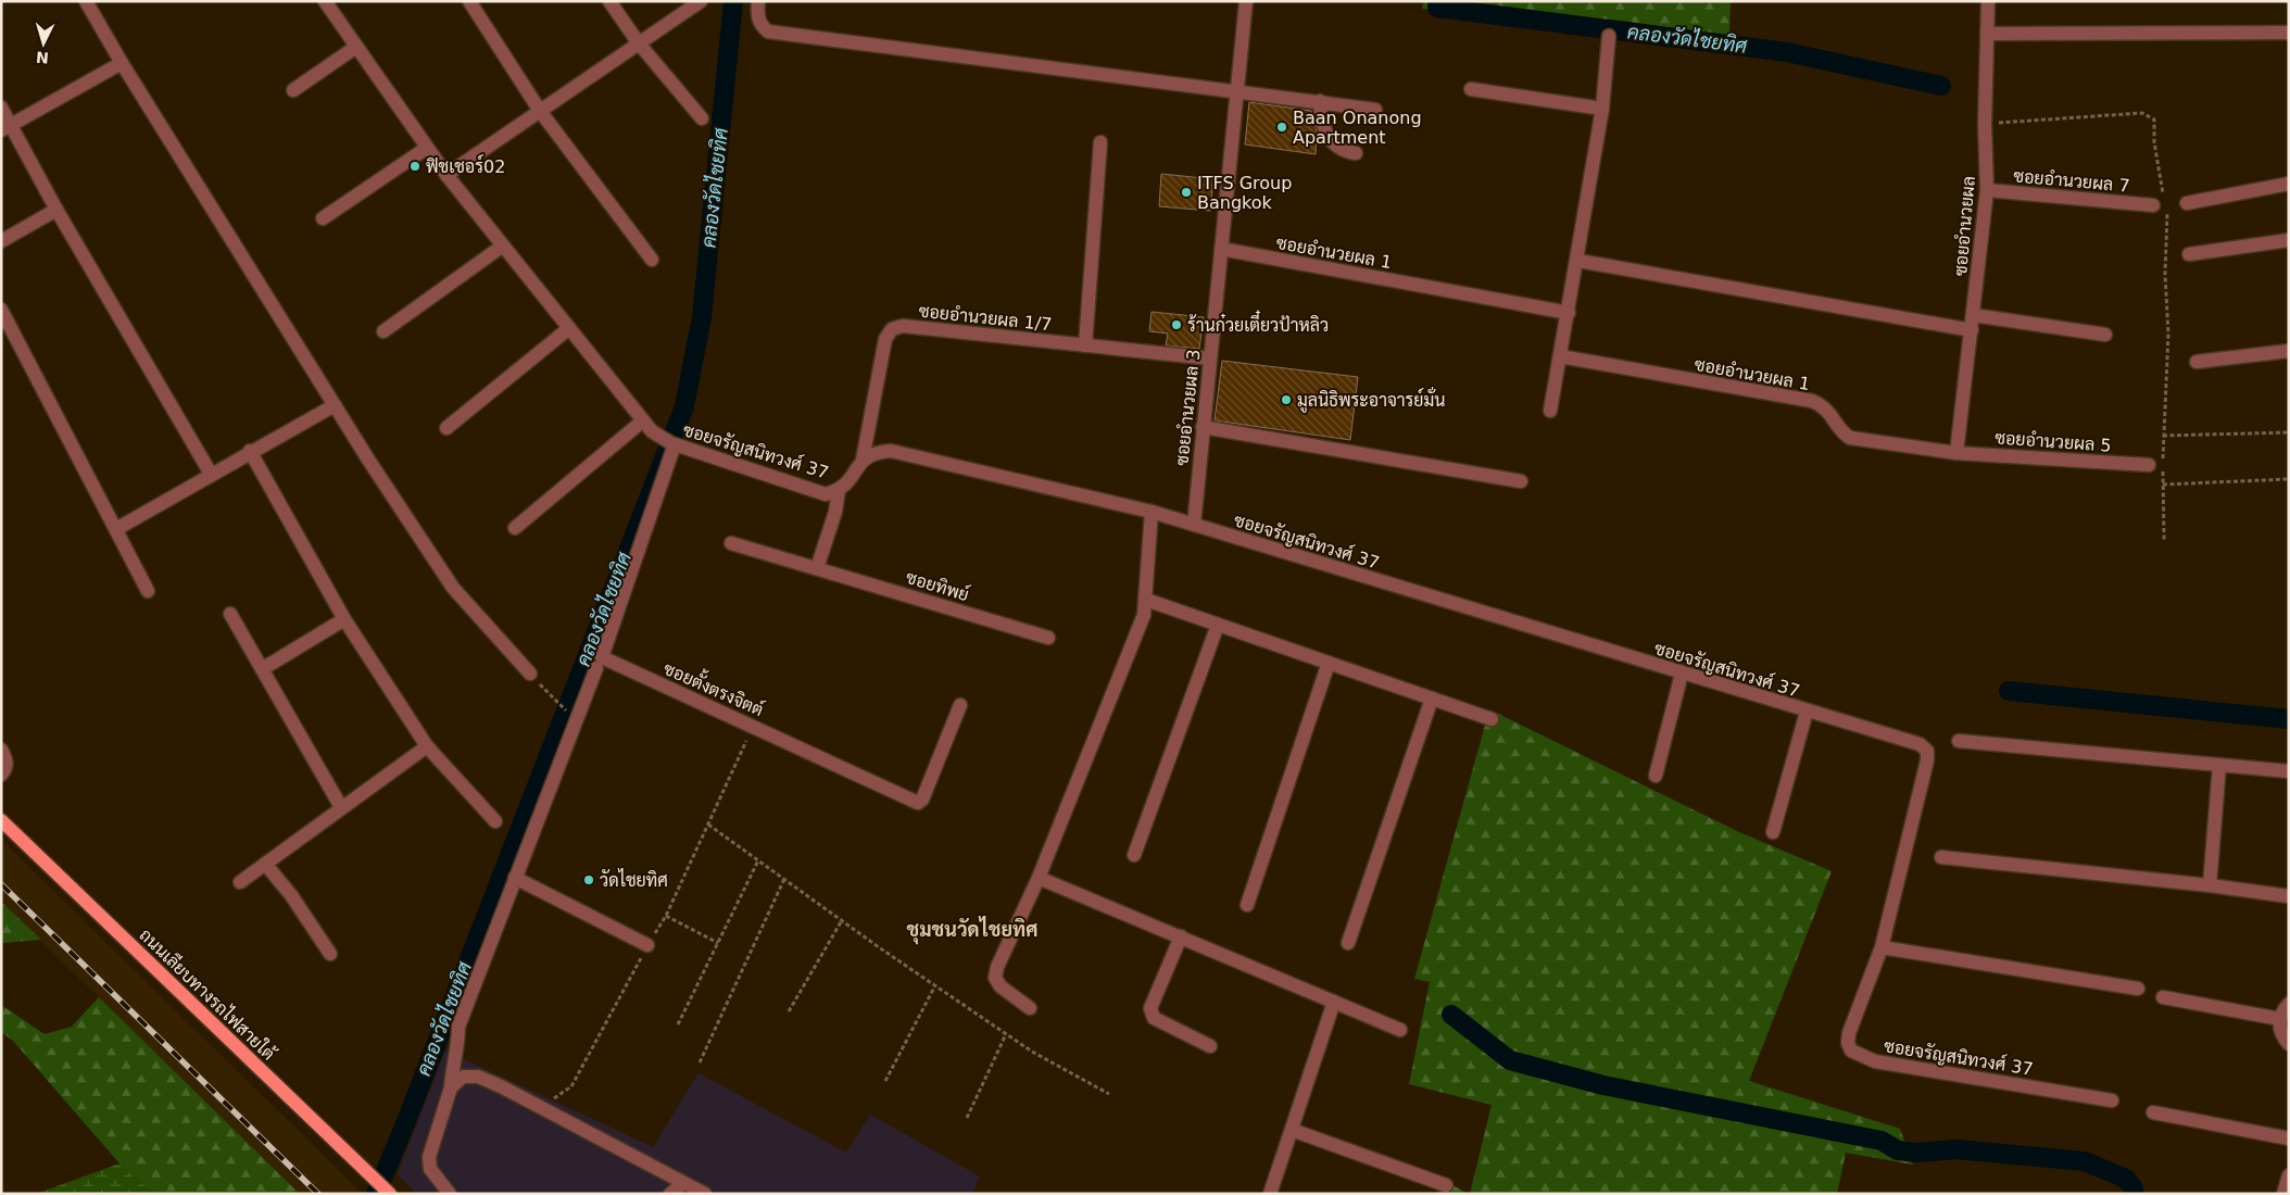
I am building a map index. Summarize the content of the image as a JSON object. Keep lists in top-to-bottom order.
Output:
{
  "streets": {
    "main road": ["ถนนเลียบทางรถไฟสายใต้"],
    "street": [
      "ซอยอำนวยผล 7",
      "ซอยอำนวยผล",
      "ซอยอำนวยผล 1",
      "ซอยอำนวยผล 1/7",
      "ซอยอำนวยผล 3",
      "ซอยอำนวยผล 5",
      "ซอยจรัญสนิทวงศ์ 37",
      "ซอยทิพย์",
      "ซอยตั้งตรงจิตต์"
    ]
  },
  "crossings": [
    ["ซอยอำนวยผล 7", "ซอยอำนวยผล"],
    ["ซอยอำนวยผล", "ซอยอำนวยผล 1"],
    ["ซอยอำนวยผล", "ซอยอำนวยผล 5"],
    ["ซอยอำนวยผล 1", "ซอยอำนวยผล 3"],
    ["ซอยอำนวยผล 1", "ซอยอำนวยผล 5"],
    ["ซอยอำนวยผล 1/7", "ซอยอำนวยผล 3"],
    ["ซอยอำนวยผล 1/7", "ซอยจรัญสนิทวงศ์ 37"],
    ["ซอยอำนวยผล 3", "ซอยจรัญสนิทวงศ์ 37"],
    ["ซอยจรัญสนิทวงศ์ 37", "ซอยตั้งตรงจิตต์"]
  ],
  "districts": ["ชุมชนวัดไชยทิศ"],
  "water": ["คลองวัดไชยทิศ"],
  "places": [
    "Baan Onanong Apartment",
    "ฟิชเชอร์02",
    "ITFS Group Bangkok",
    "ร้านก๋วยเตี๋ยวป้าหลิว",
    "มูลนิธิพระอาจารย์มั่น",
    "วัดไชยทิศ"
  ],
  "north": "bottom"
}
